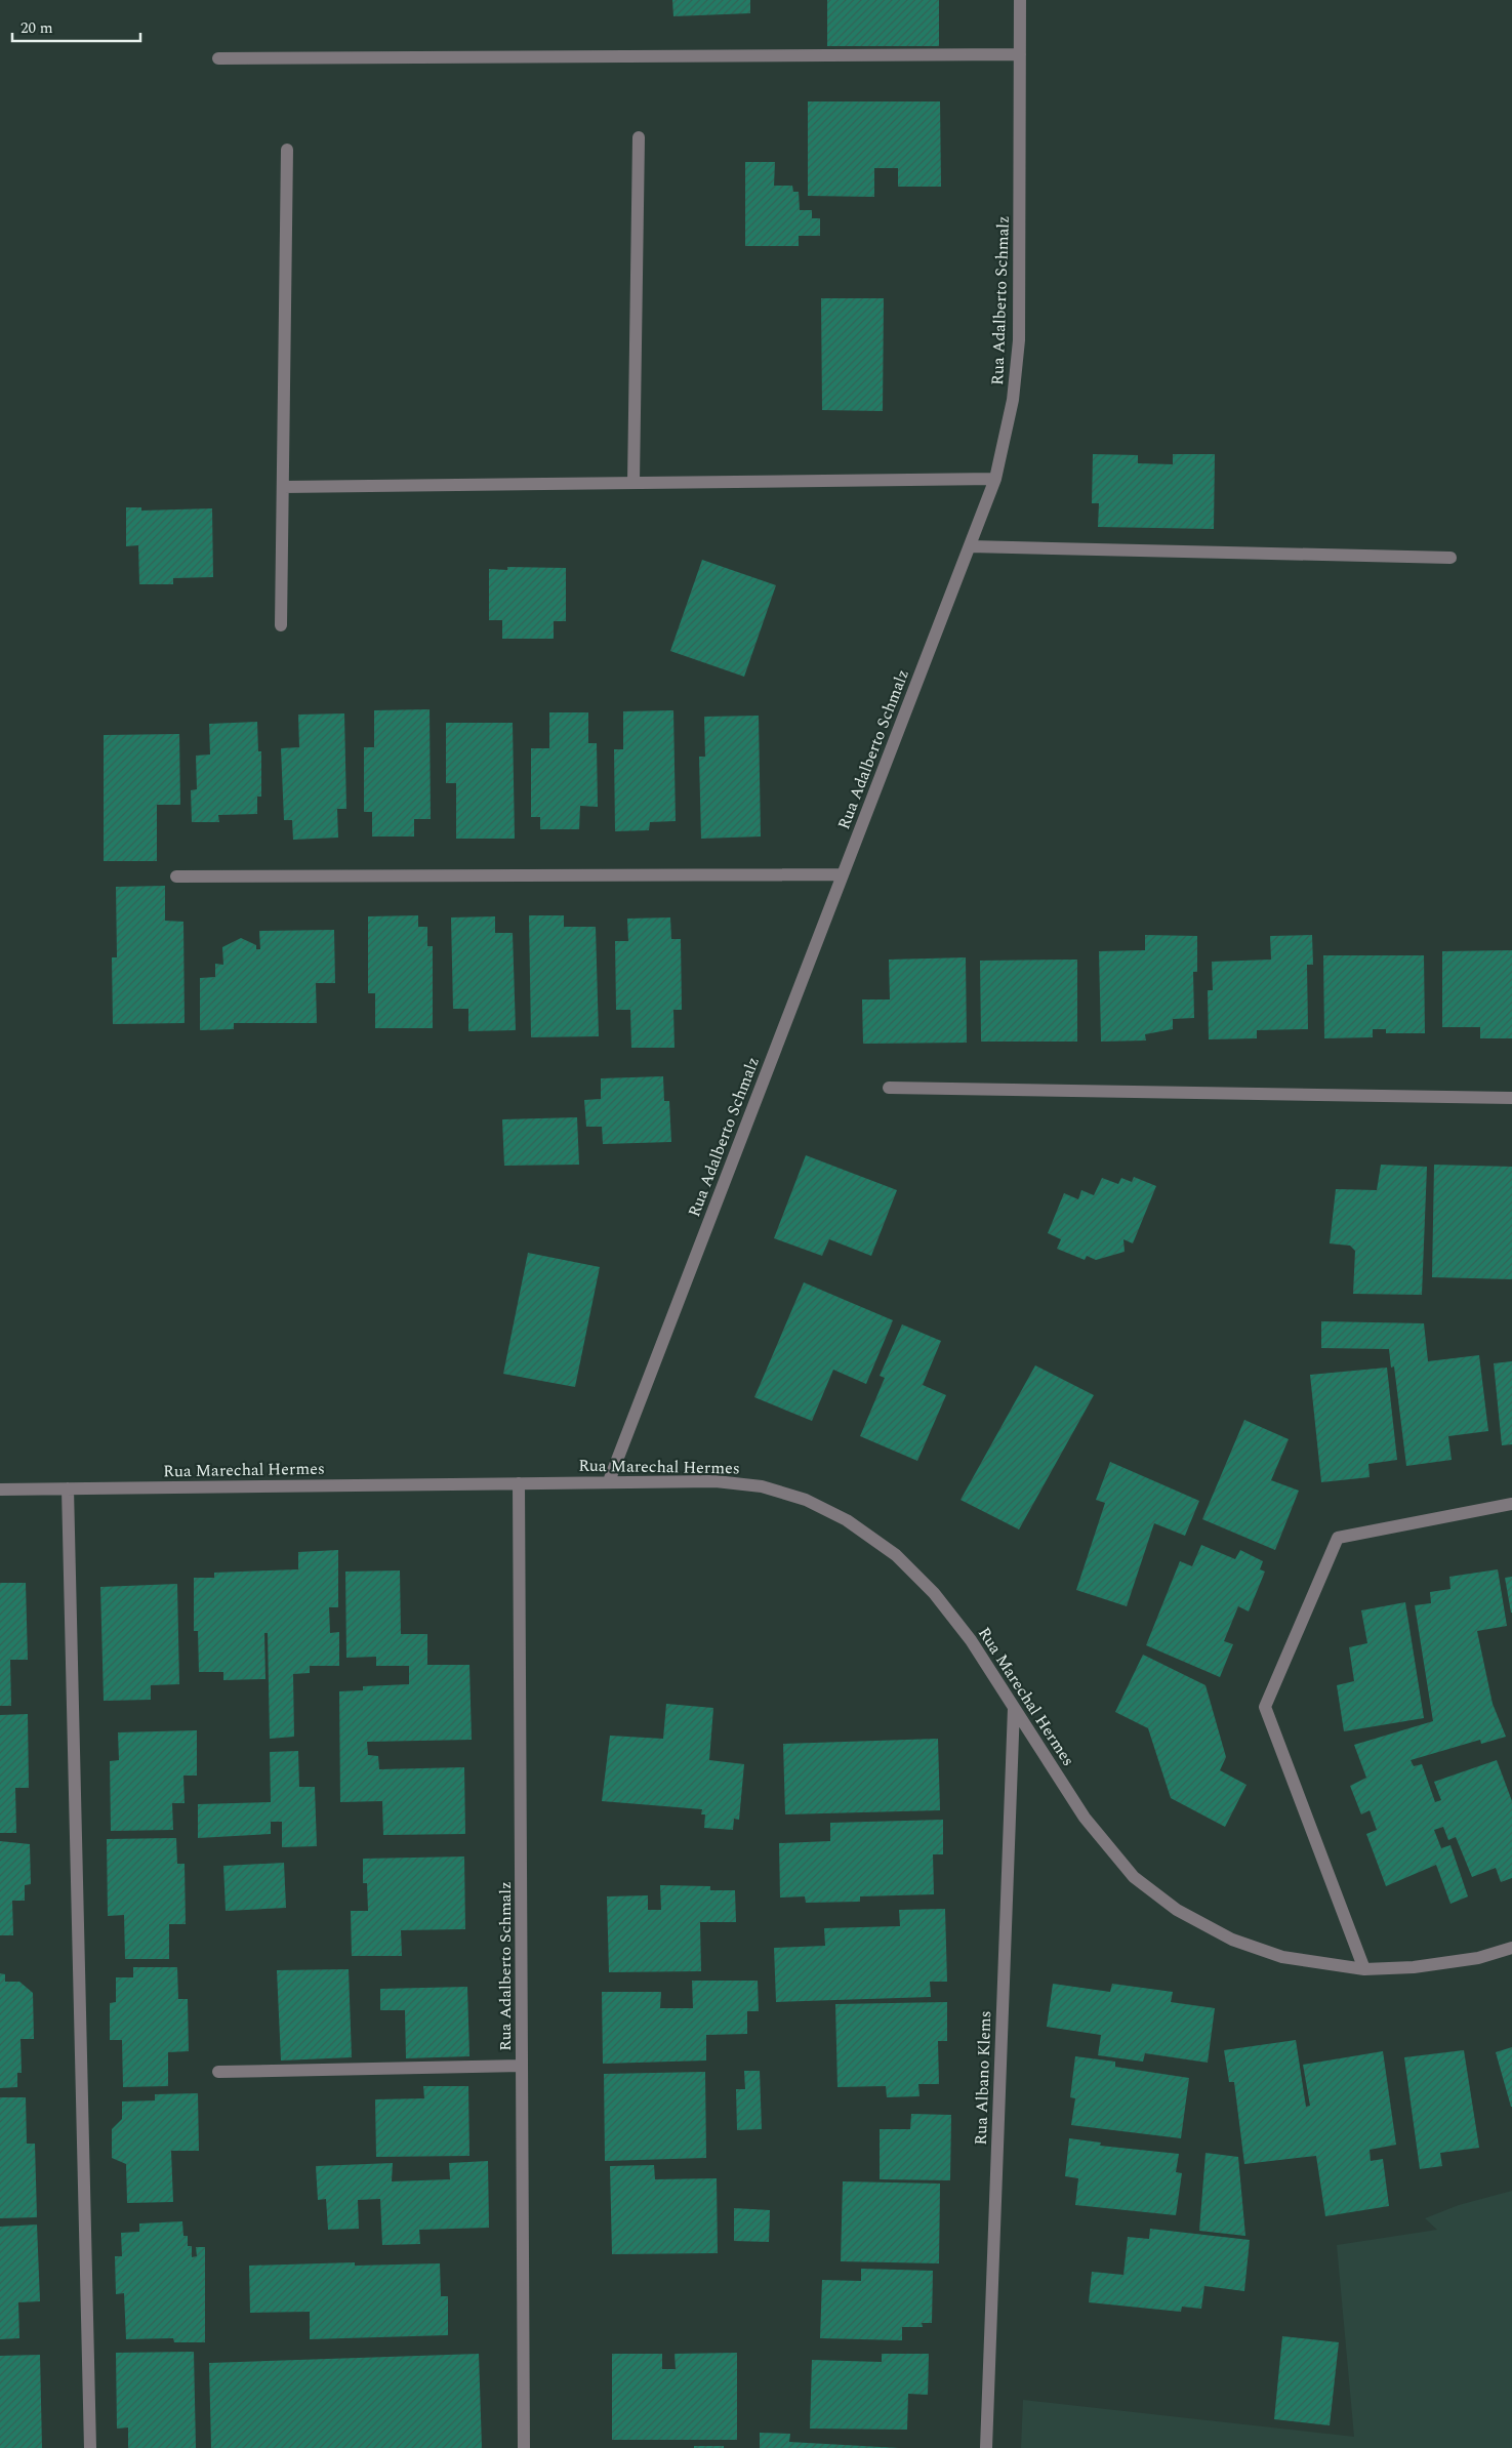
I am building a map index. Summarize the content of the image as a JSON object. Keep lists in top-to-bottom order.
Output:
{
  "streets": {
    "street": ["Rua Adalberto Schmalz", "Rua Marechal Hermes", "Rua Albano Klems"]
  },
  "crossings": [
    ["Rua Adalberto Schmalz", "Rua Marechal Hermes"],
    ["Rua Marechal Hermes", "Rua Albano Klems"]
  ],
  "scale_bar": "20 m"
}
